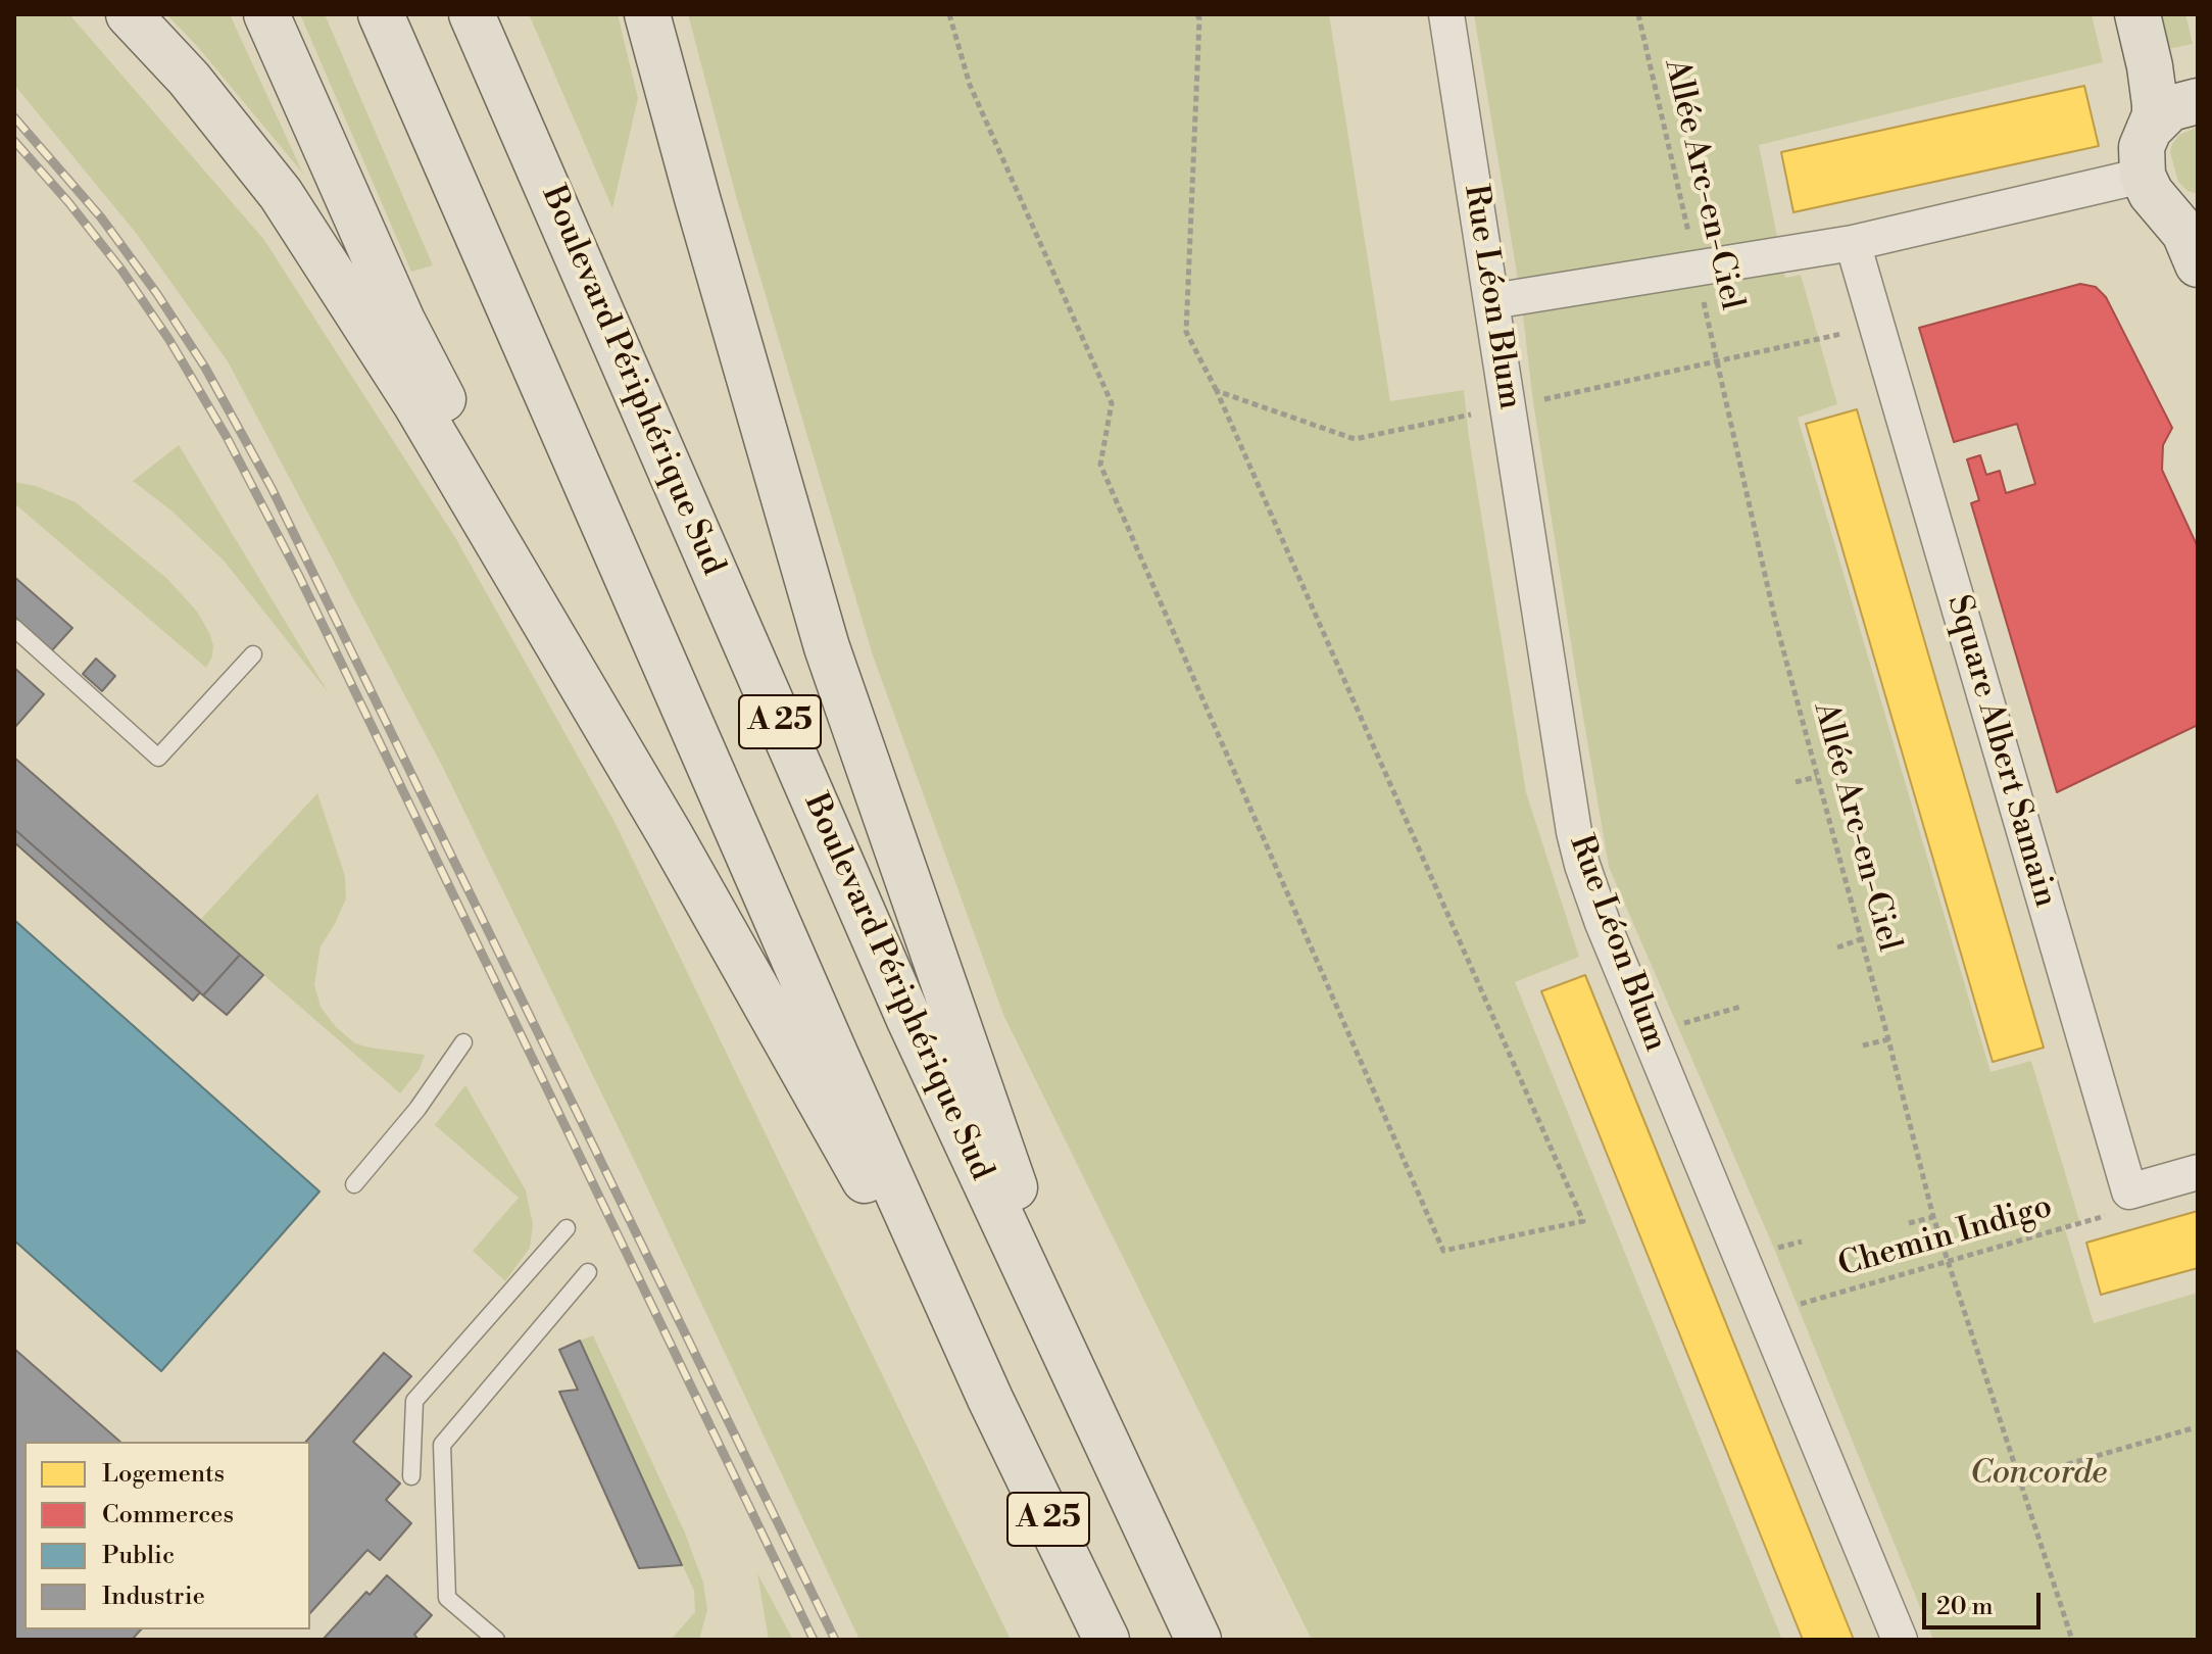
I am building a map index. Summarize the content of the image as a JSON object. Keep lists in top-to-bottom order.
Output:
{
  "streets": {
    "main road": ["Boulevard Périphérique Sud", "A 25"],
    "street": ["Rue Léon Blum", "Square Albert Samain"],
    "path": ["Allée Arc-en-Ciel", "Chemin Indigo"]
  },
  "crossings": [
    ["Allée Arc-en-Ciel", "Chemin Indigo"],
    ["Rue Léon Blum", "Chemin Indigo"],
    ["Square Albert Samain", "Chemin Indigo"]
  ],
  "parks": ["Concorde"],
  "legend": [
    "Logements",
    "Commerces",
    "Public",
    "Industrie"
  ],
  "scale_bar": "20 m"
}
